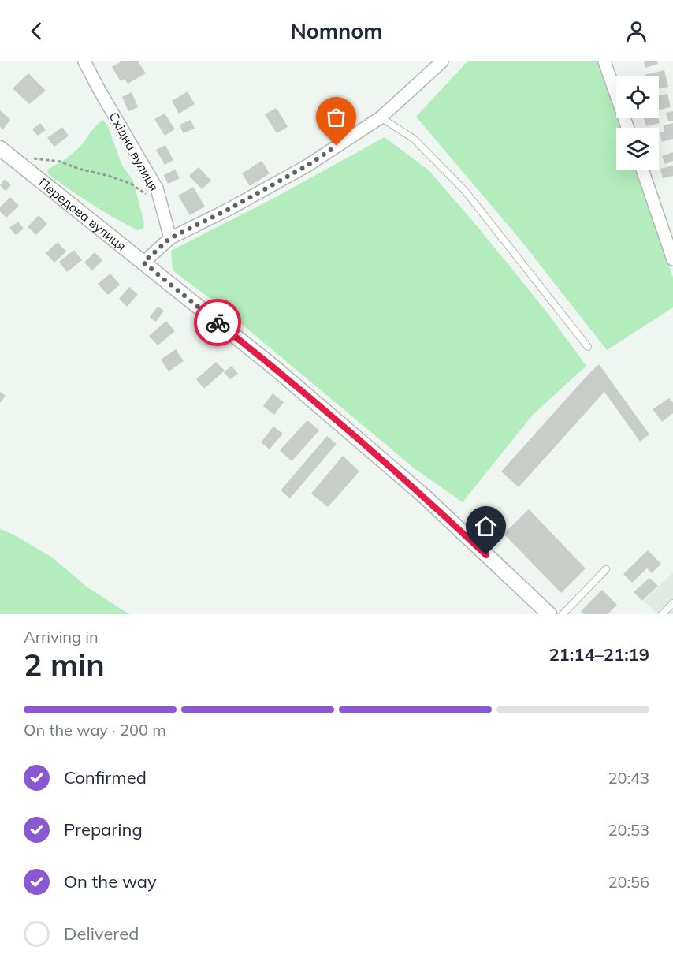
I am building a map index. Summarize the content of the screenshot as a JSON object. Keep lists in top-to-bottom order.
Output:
{
  "streets": {
    "street": ["Східна вулиця", "Передова вулиця"]
  },
  "page": {
    "header": "Nomnom",
    "heading": ["2 min", "Arriving in", "21:14–21:19"],
    "bar": "On the way · 200 m",
    "list": [
      ["Confirmed", "20:43"],
      ["Preparing", "20:53"],
      ["On the way", "20:56"],
      "Delivered"
    ]
  }
}
